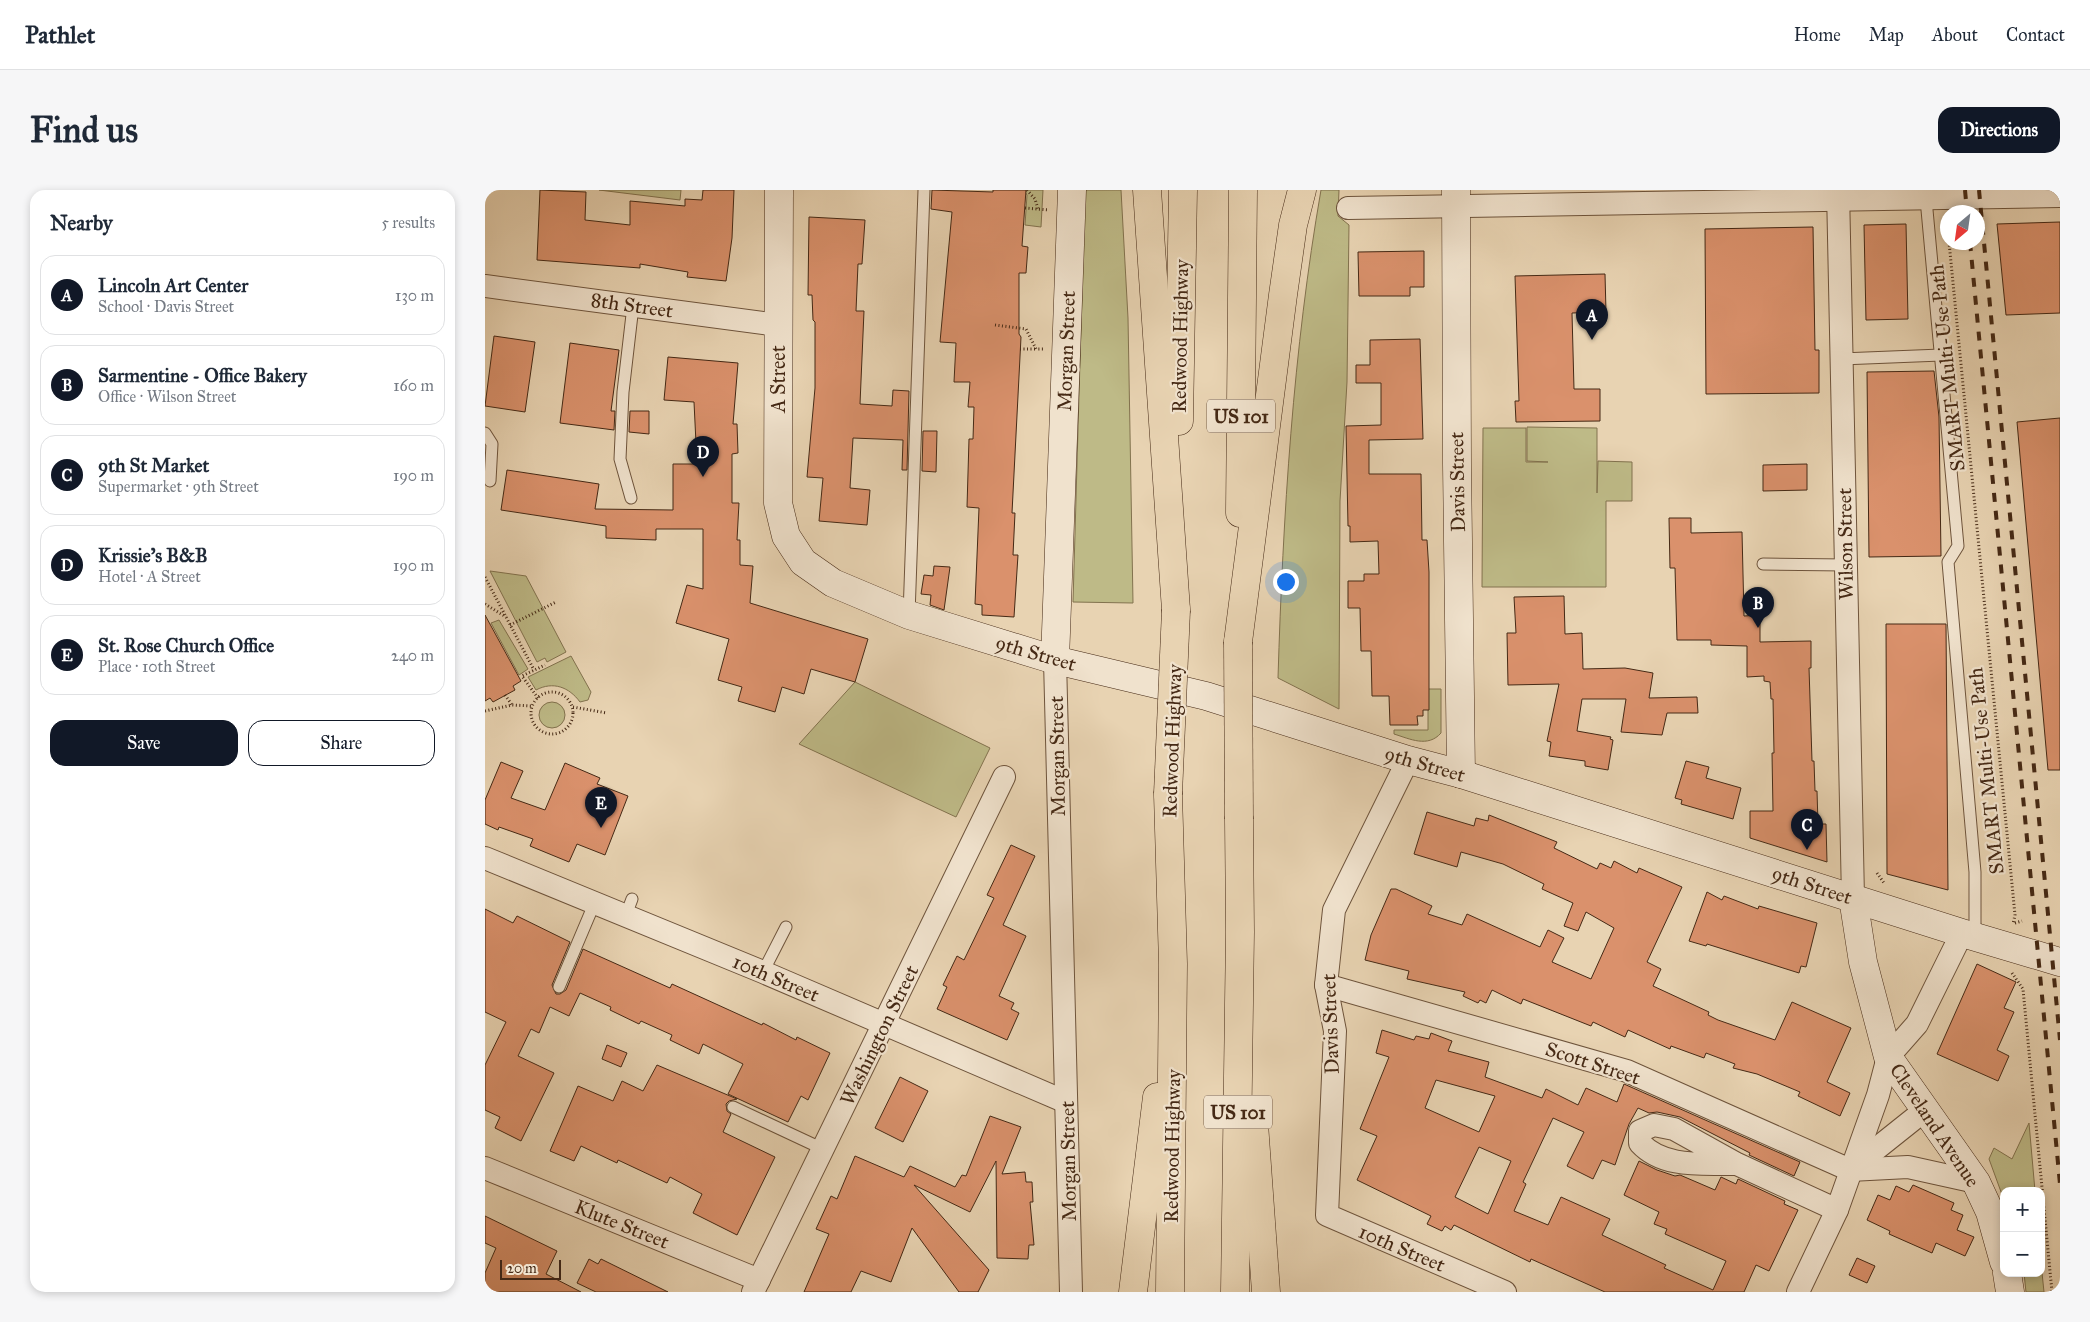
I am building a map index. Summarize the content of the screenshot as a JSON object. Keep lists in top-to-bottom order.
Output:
{
  "streets": {
    "highway": ["Redwood Highway", "US 101"],
    "street": [
      "8th Street",
      "Morgan Street",
      "A Street",
      "Davis Street",
      "Wilson Street",
      "9th Street",
      "10th Street",
      "Washington Street",
      "Scott Street",
      "Cleveland Avenue",
      "Klute Street"
    ],
    "path": ["SMART Multi-Use Path"]
  },
  "crossings": [
    ["8th Street", "A Street"],
    ["Morgan Street", "9th Street"],
    ["Morgan Street", "10th Street"],
    ["SMART Multi-Use Path", "9th Street"],
    ["A Street", "9th Street"],
    ["Davis Street", "9th Street"],
    ["Davis Street", "10th Street"],
    ["Davis Street", "Scott Street"],
    ["Wilson Street", "9th Street"],
    ["Wilson Street", "Cleveland Avenue"],
    ["9th Street", "Cleveland Avenue"],
    ["10th Street", "Washington Street"],
    ["Washington Street", "Klute Street"]
  ],
  "scale_bar": "20 m",
  "north": "bottom left",
  "page": {
    "header": "Pathlet",
    "nav": [
      "Home",
      "Map",
      "About",
      "Contact"
    ],
    "buttons": [
      "Directions",
      ["Save", "Share"]
    ],
    "title": "Find us",
    "heading": ["Nearby", "5 results"],
    "list": [
      {
        "mark": "A",
        "name": "Lincoln Art Center",
        "note": "School · Davis Street",
        "value": "130 m"
      },
      {
        "mark": "B",
        "name": "Sarmentine - Office Bakery",
        "note": "Office · Wilson Street",
        "value": "160 m"
      },
      {
        "mark": "C",
        "name": "9th St Market",
        "note": "Supermarket · 9th Street",
        "value": "190 m"
      },
      {
        "mark": "D",
        "name": "Krissie's B&B",
        "note": "Hotel · A Street",
        "value": "190 m"
      },
      {
        "mark": "E",
        "name": "St. Rose Church Office",
        "note": "Place · 10th Street",
        "value": "240 m"
      }
    ],
    "pins": [
      "A",
      "D",
      "B",
      "E",
      "C"
    ],
    "map_buttons": ["+", "−"],
    "scale": "20 m"
  }
}
